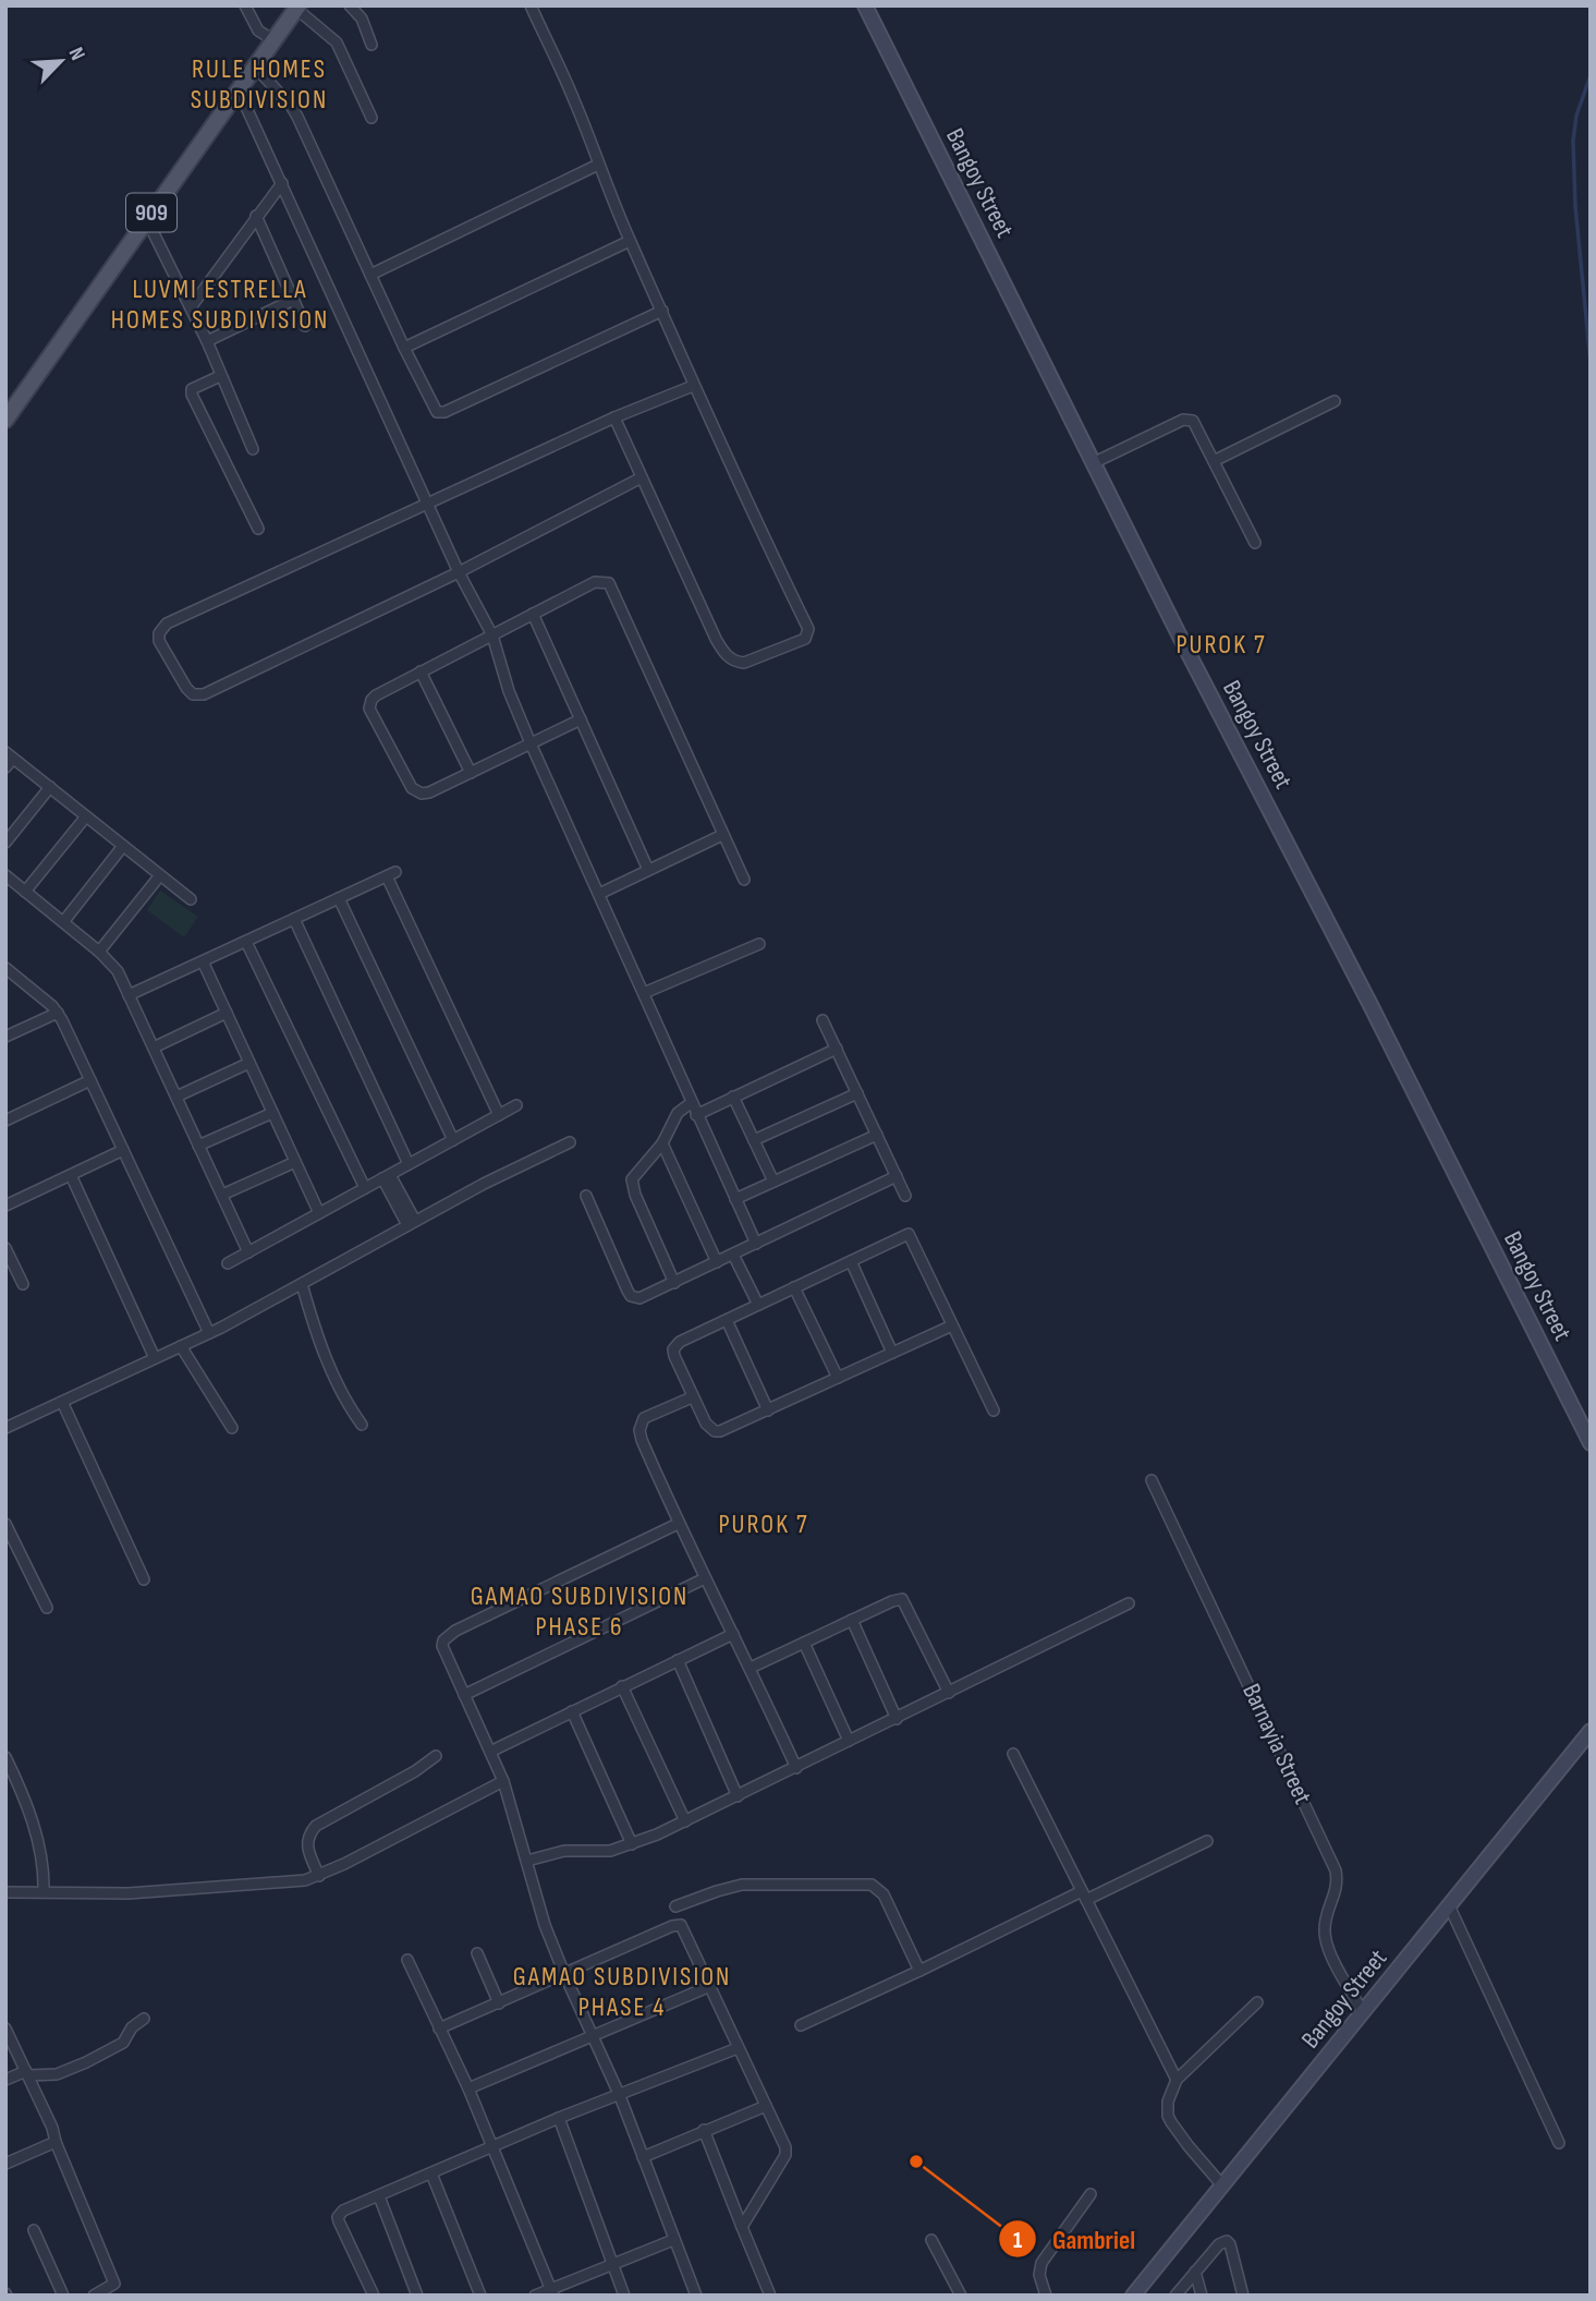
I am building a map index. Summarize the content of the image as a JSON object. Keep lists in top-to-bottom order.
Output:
{
  "streets": {
    "main road": ["Bangoy Street", "909"],
    "street": ["Barnayia Street"]
  },
  "crossings": [
    ["Bangoy Street", "Barnayia Street"]
  ],
  "districts": [
    "RULE HOMES SUBDIVISION",
    "LUVMI ESTRELLA HOMES SUBDIVISION",
    "PUROK 7",
    "PUROK 7",
    "GAMAO SUBDIVISION PHASE 6",
    "GAMAO SUBDIVISION PHASE 4"
  ],
  "places": ["Gambriel"],
  "north": "top right"
}
